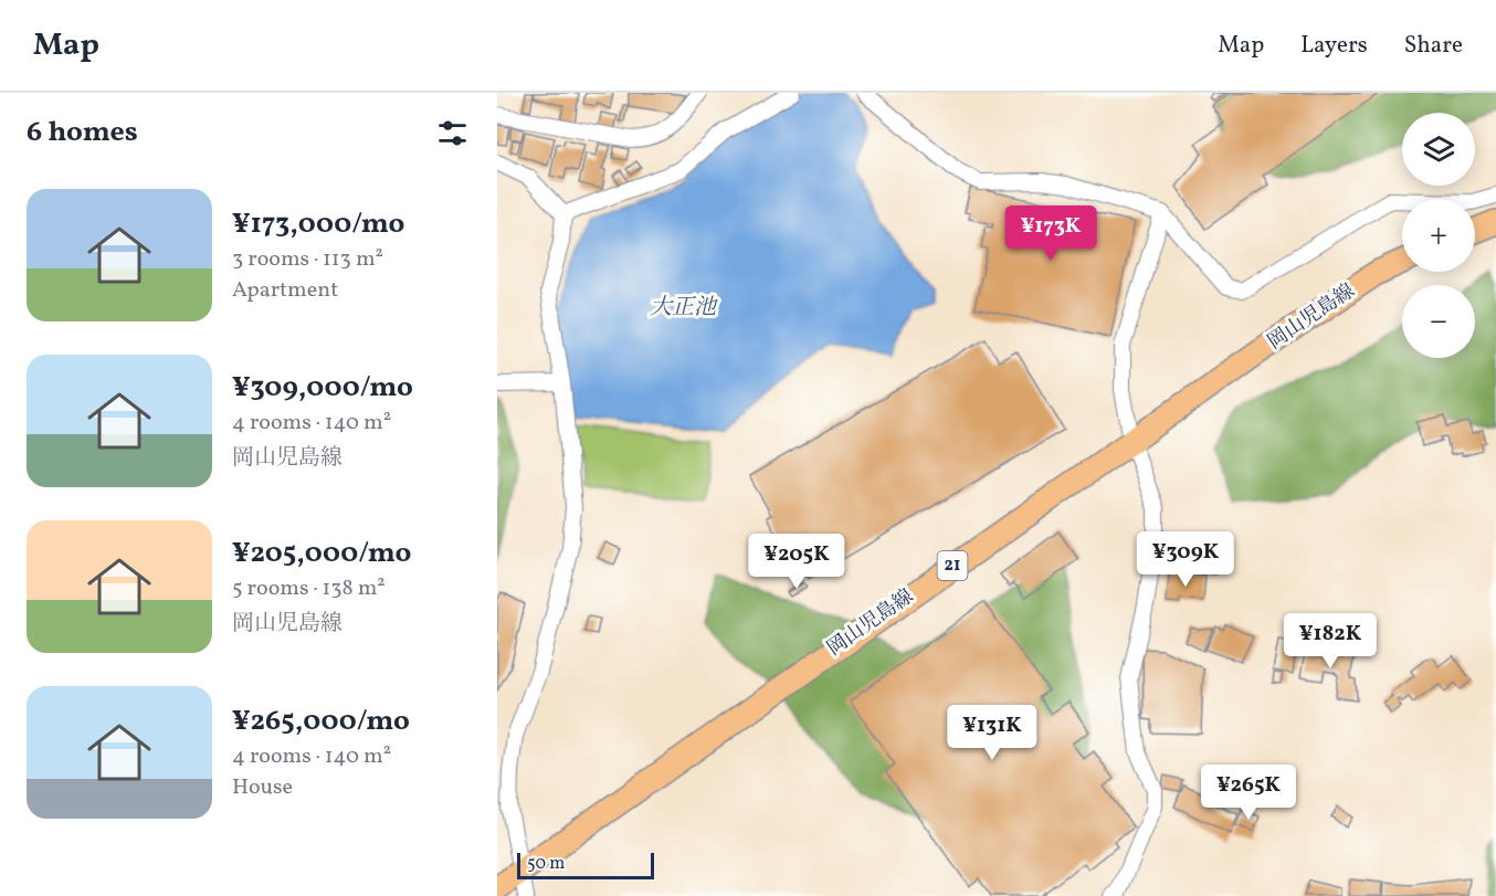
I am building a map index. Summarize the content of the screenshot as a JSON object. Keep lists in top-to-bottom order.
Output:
{
  "streets": {
    "main road": ["岡山児島線", "21"]
  },
  "water": ["大正池"],
  "scale_bar": "50 m",
  "page": {
    "header": "Map",
    "nav": ["Map", "Layers", "Share"],
    "heading": "6 homes",
    "map_buttons": ["+", "−"],
    "list": [
      {
        "name": "¥173,000/mo",
        "note": "3 rooms · 113 m² · Apartment"
      },
      {
        "name": "¥309,000/mo",
        "note": "4 rooms · 140 m² · 岡山児島線"
      },
      {
        "name": "¥205,000/mo",
        "note": "5 rooms · 138 m² · 岡山児島線"
      },
      {
        "name": "¥265,000/mo",
        "note": "4 rooms · 140 m² · House"
      }
    ],
    "price": [
      "¥173K",
      "¥309K",
      "¥205K",
      "¥182K",
      "¥131K",
      "¥265K"
    ],
    "scale": "50 m"
  }
}
